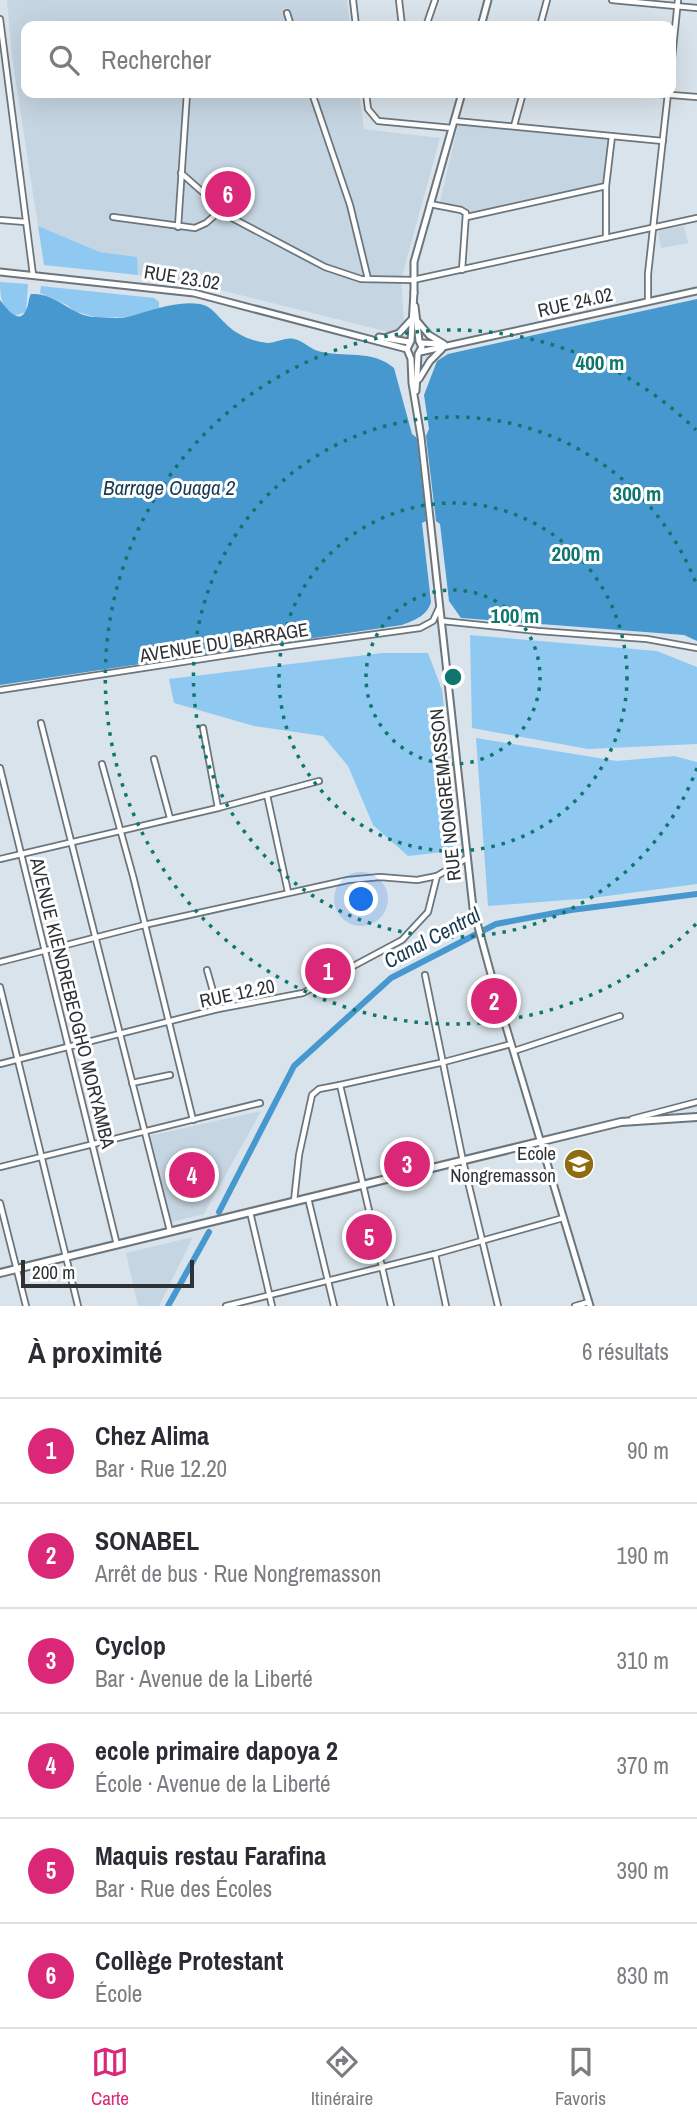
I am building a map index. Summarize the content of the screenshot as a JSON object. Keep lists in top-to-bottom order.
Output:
{
  "streets": {
    "street": [
      "RUE 23.02",
      "RUE 24.02",
      "AVENUE DU BARRAGE",
      "RUE NONGREMASSON",
      "RUE 12.20",
      "AVENUE KIENDREBEOGHO MORYAMBA"
    ]
  },
  "crossings": [
    ["RUE 23.02", "RUE 24.02"],
    ["RUE 23.02", "RUE NONGREMASSON"],
    ["RUE 24.02", "RUE NONGREMASSON"],
    ["AVENUE DU BARRAGE", "RUE NONGREMASSON"],
    ["RUE 12.20", "AVENUE KIENDREBEOGHO MORYAMBA"]
  ],
  "water": ["Barrage Ouaga 2", "Canal Central"],
  "places": {
    "school or university": ["Ecole Nongremasson"]
  },
  "scale_bar": "200 m",
  "page": {
    "search": "Rechercher",
    "pins": [
      "6",
      "1",
      "2",
      "3",
      "4",
      "5"
    ],
    "scale": "200 m",
    "heading": ["À proximité", "6 résultats"],
    "list": [
      {
        "mark": "1",
        "name": "Chez Alima",
        "note": "Bar · Rue 12.20",
        "value": "90 m"
      },
      {
        "mark": "2",
        "name": "SONABEL",
        "note": "Arrêt de bus · Rue Nongremasson",
        "value": "190 m"
      },
      {
        "mark": "3",
        "name": "Cyclop",
        "note": "Bar · Avenue de la Liberté",
        "value": "310 m"
      },
      {
        "mark": "4",
        "name": "ecole primaire dapoya 2",
        "note": "École · Avenue de la Liberté",
        "value": "370 m"
      },
      {
        "mark": "5",
        "name": "Maquis restau Farafina",
        "note": "Bar · Rue des Écoles",
        "value": "390 m"
      },
      {
        "mark": "6",
        "name": "Collège Protestant",
        "note": "École",
        "value": "830 m"
      }
    ],
    "nav": ["Carte", "Itinéraire", "Favoris"]
  },
  "rings": [
    "400 m",
    "300 m",
    "200 m",
    "100 m"
  ]
}
